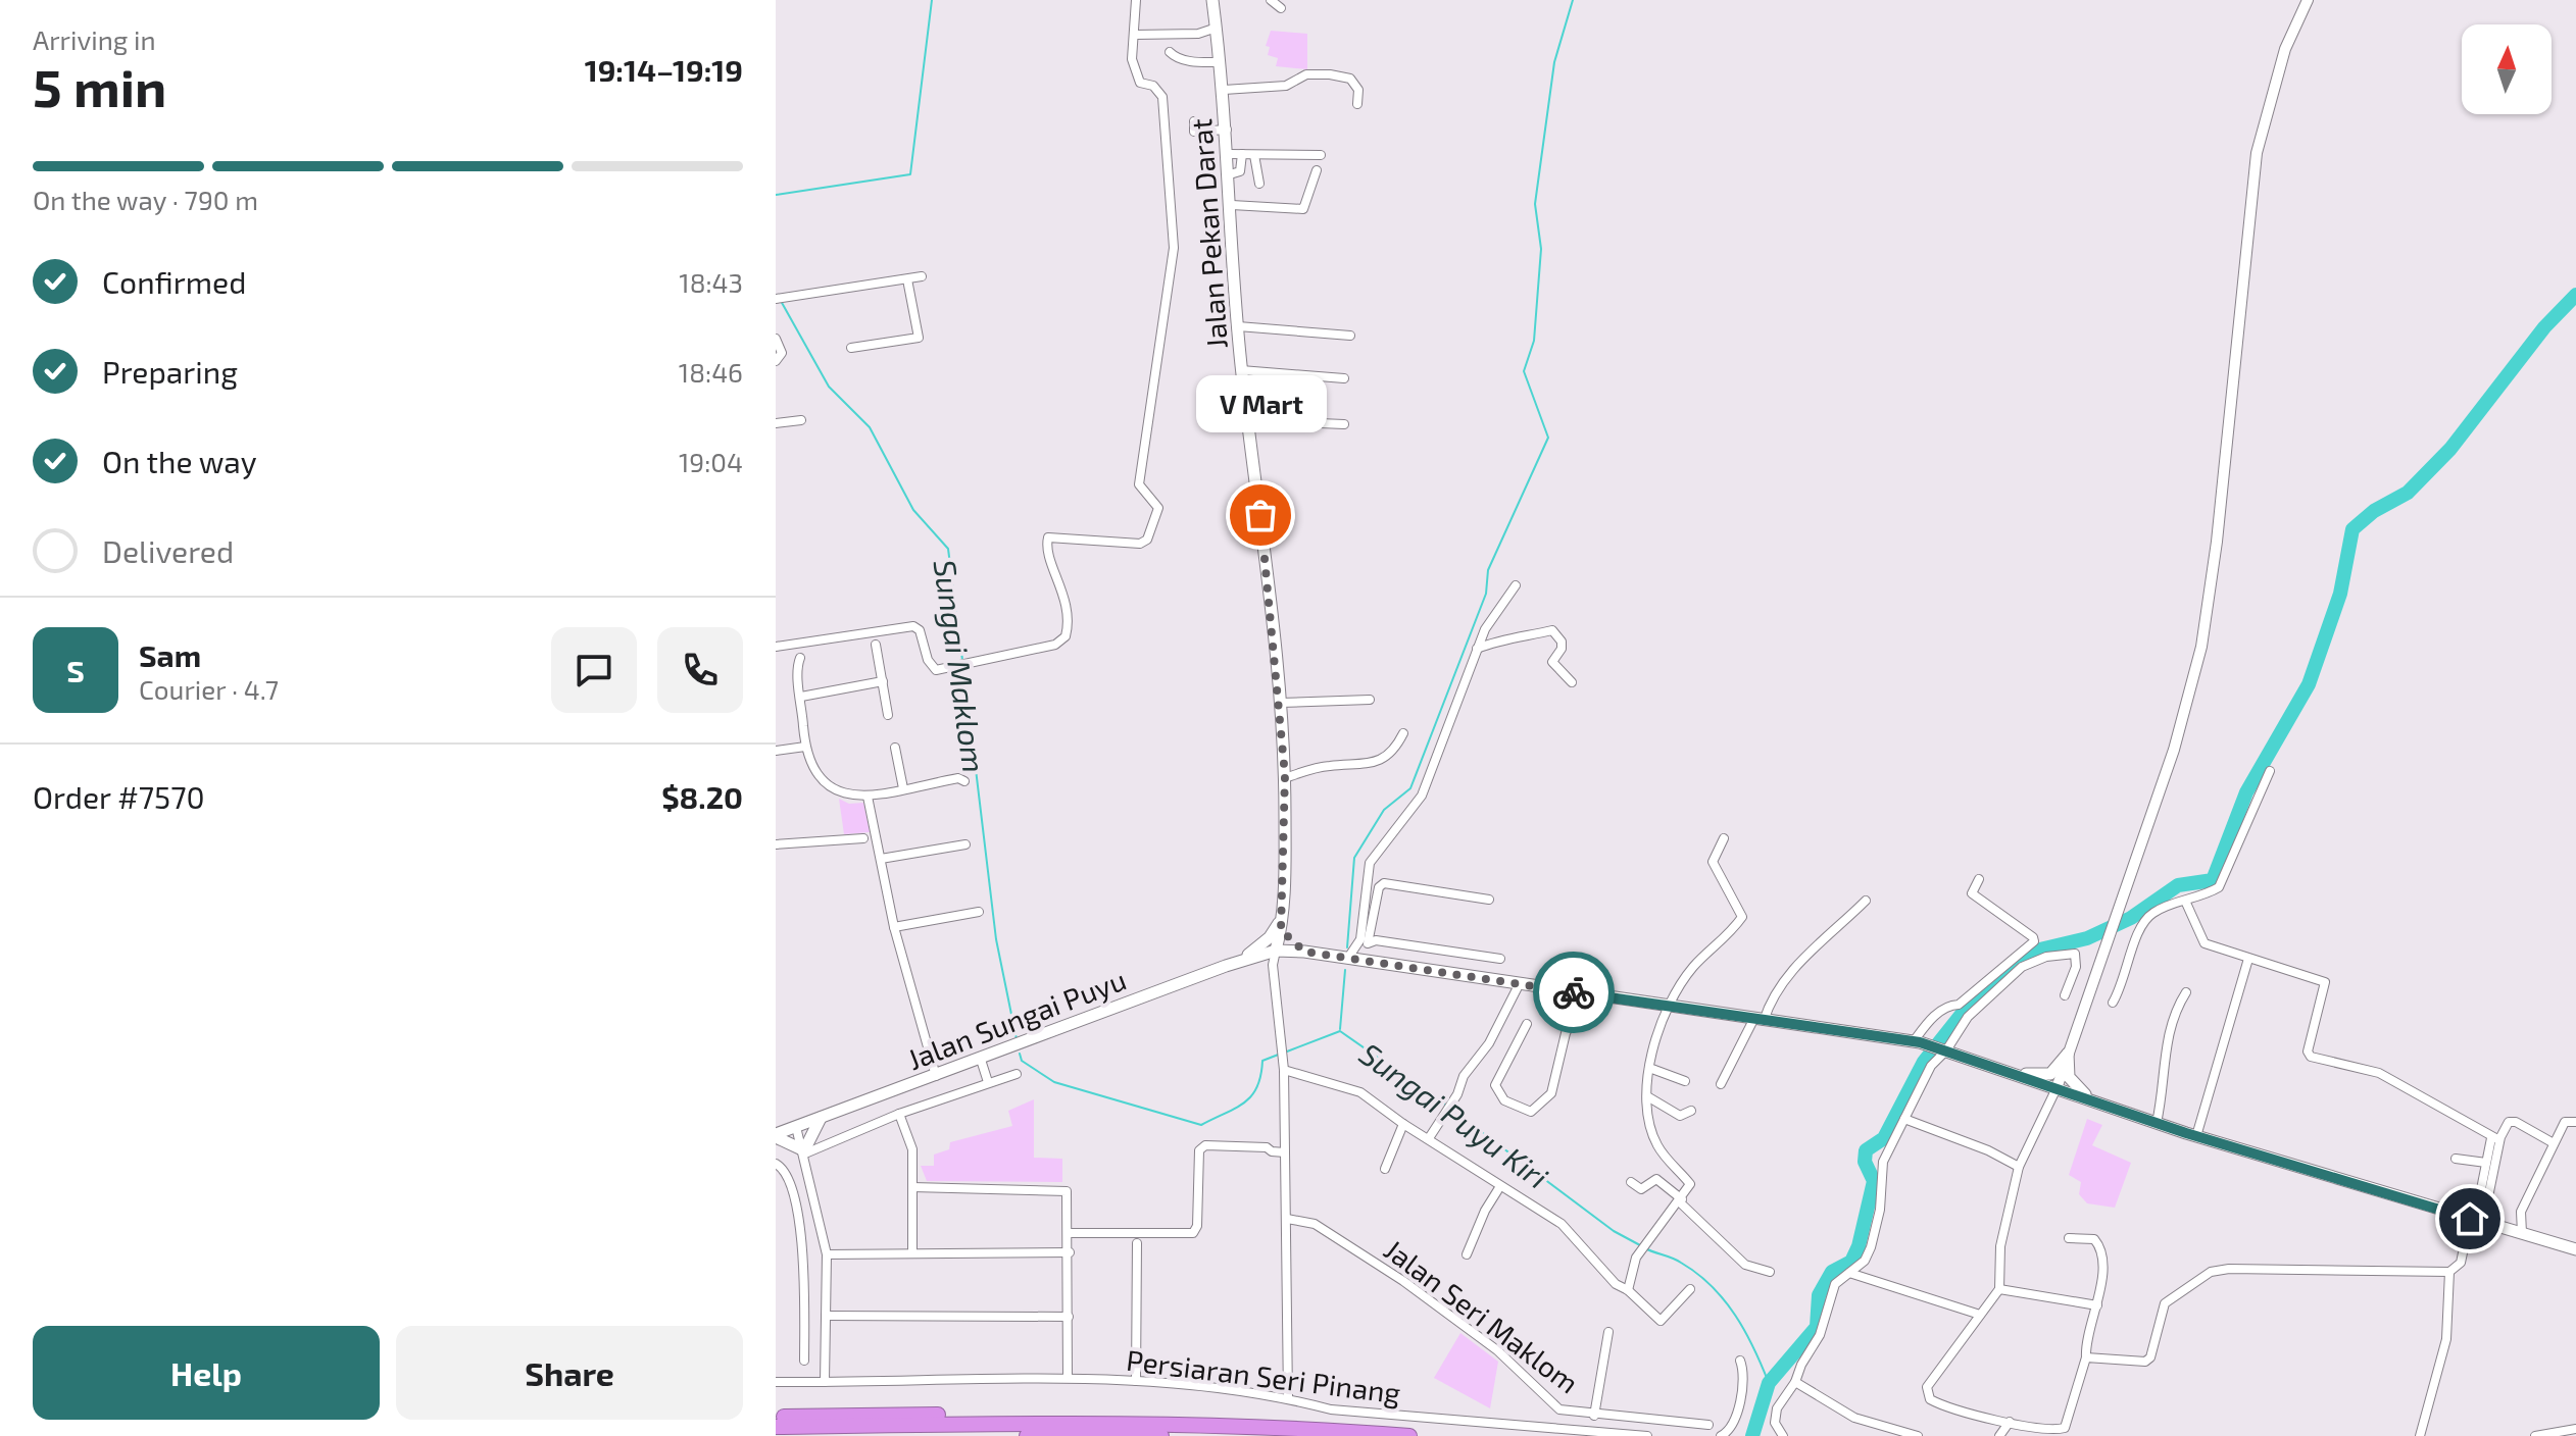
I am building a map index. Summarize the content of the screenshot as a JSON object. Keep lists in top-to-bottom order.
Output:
{
  "streets": {
    "main road": ["Jalan Pekan Darat", "Jalan Sungai Puyu"],
    "street": ["Jalan Seri Maklom", "Persiaran Seri Pinang"]
  },
  "crossings": [
    ["Jalan Pekan Darat", "Jalan Sungai Puyu"]
  ],
  "water": ["Sungai Maklom", "Sungai Puyu Kiri"],
  "places": ["V Mart"],
  "north": "top",
  "page": {
    "heading": ["5 min", "Arriving in", "19:14–19:19"],
    "panel": [
      "Sam",
      "Courier · 4.7",
      "Order #7570",
      "$8.20"
    ],
    "bar": "On the way · 790 m",
    "list": [
      ["Confirmed", "18:43"],
      ["Preparing", "18:46"],
      ["On the way", "19:04"],
      "Delivered"
    ],
    "bubble": "V Mart",
    "round": "S",
    "buttons": ["Help", "Share"]
  }
}
